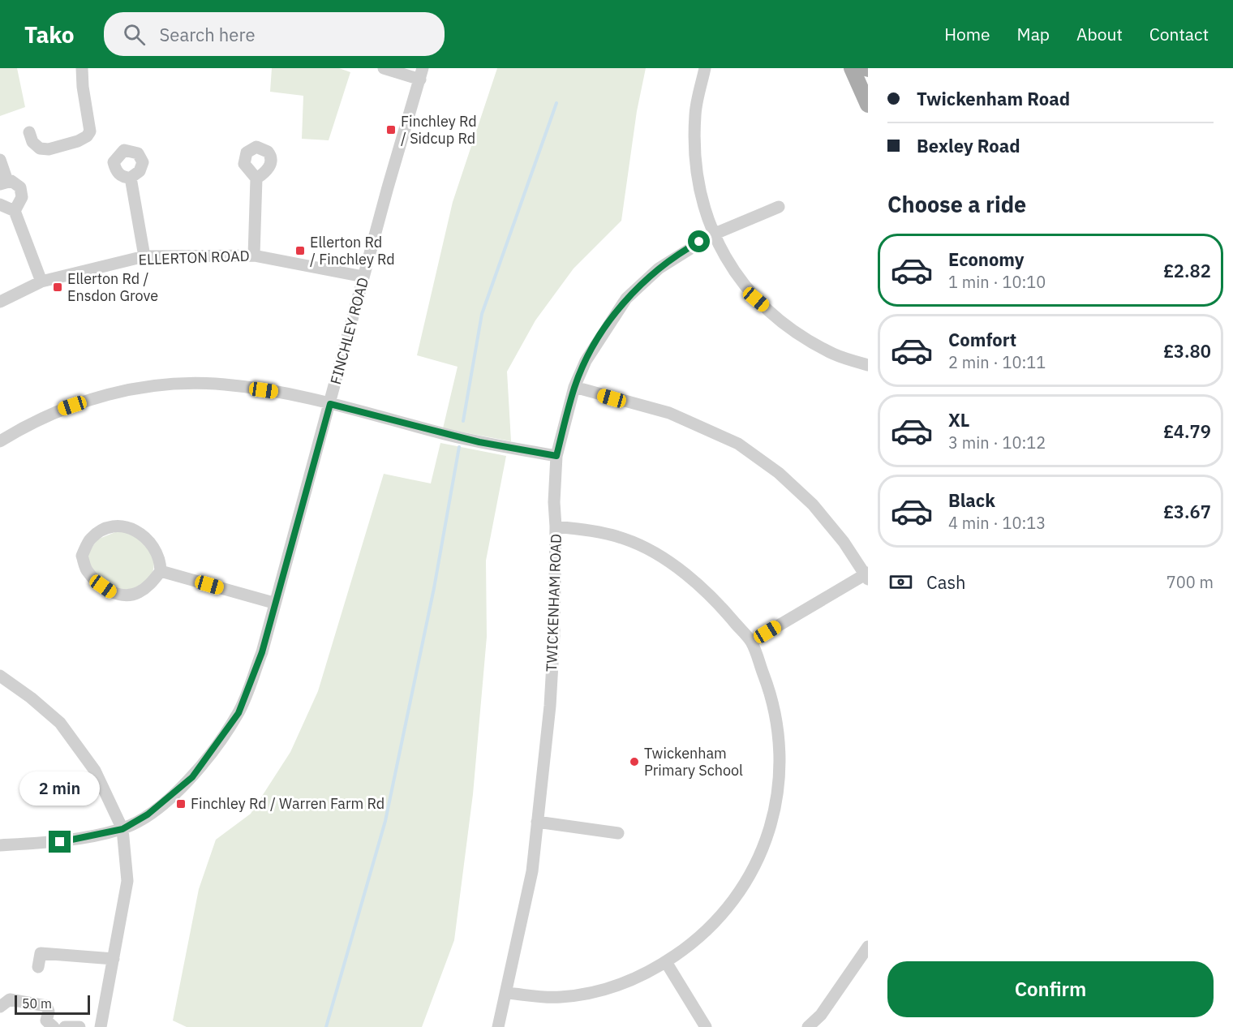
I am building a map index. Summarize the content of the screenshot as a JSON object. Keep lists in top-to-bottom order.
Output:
{
  "streets": {
    "street": ["ELLERTON ROAD", "FINCHLEY ROAD", "TWICKENHAM ROAD"]
  },
  "crossings": [
    ["ELLERTON ROAD", "FINCHLEY ROAD"]
  ],
  "places": {
    "transit": [
      "Finchley Rd / Sidcup Rd",
      "Ellerton Rd / Finchley Rd",
      "Ellerton Rd / Ensdon Grove",
      "Finchley Rd / Warren Farm Rd"
    ],
    "other": ["Twickenham Primary School"]
  },
  "scale_bar": "50 m",
  "page": {
    "header": "Tako",
    "search": "Search here",
    "nav": [
      "Home",
      "Map",
      "About",
      "Contact"
    ],
    "banner": ["Twickenham Road", "Bexley Road"],
    "heading": "Choose a ride",
    "list": [
      {
        "name": "Economy",
        "note": "1 min · 10:10",
        "value": "£2.82"
      },
      {
        "name": "Comfort",
        "note": "2 min · 10:11",
        "value": "£3.80"
      },
      {
        "name": "XL",
        "note": "3 min · 10:12",
        "value": "£4.79"
      },
      {
        "name": "Black",
        "note": "4 min · 10:13",
        "value": "£3.67"
      }
    ],
    "pay": ["Cash", "700 m"],
    "bubble": "2 min",
    "buttons": "Confirm",
    "scale": "50 m"
  }
}
